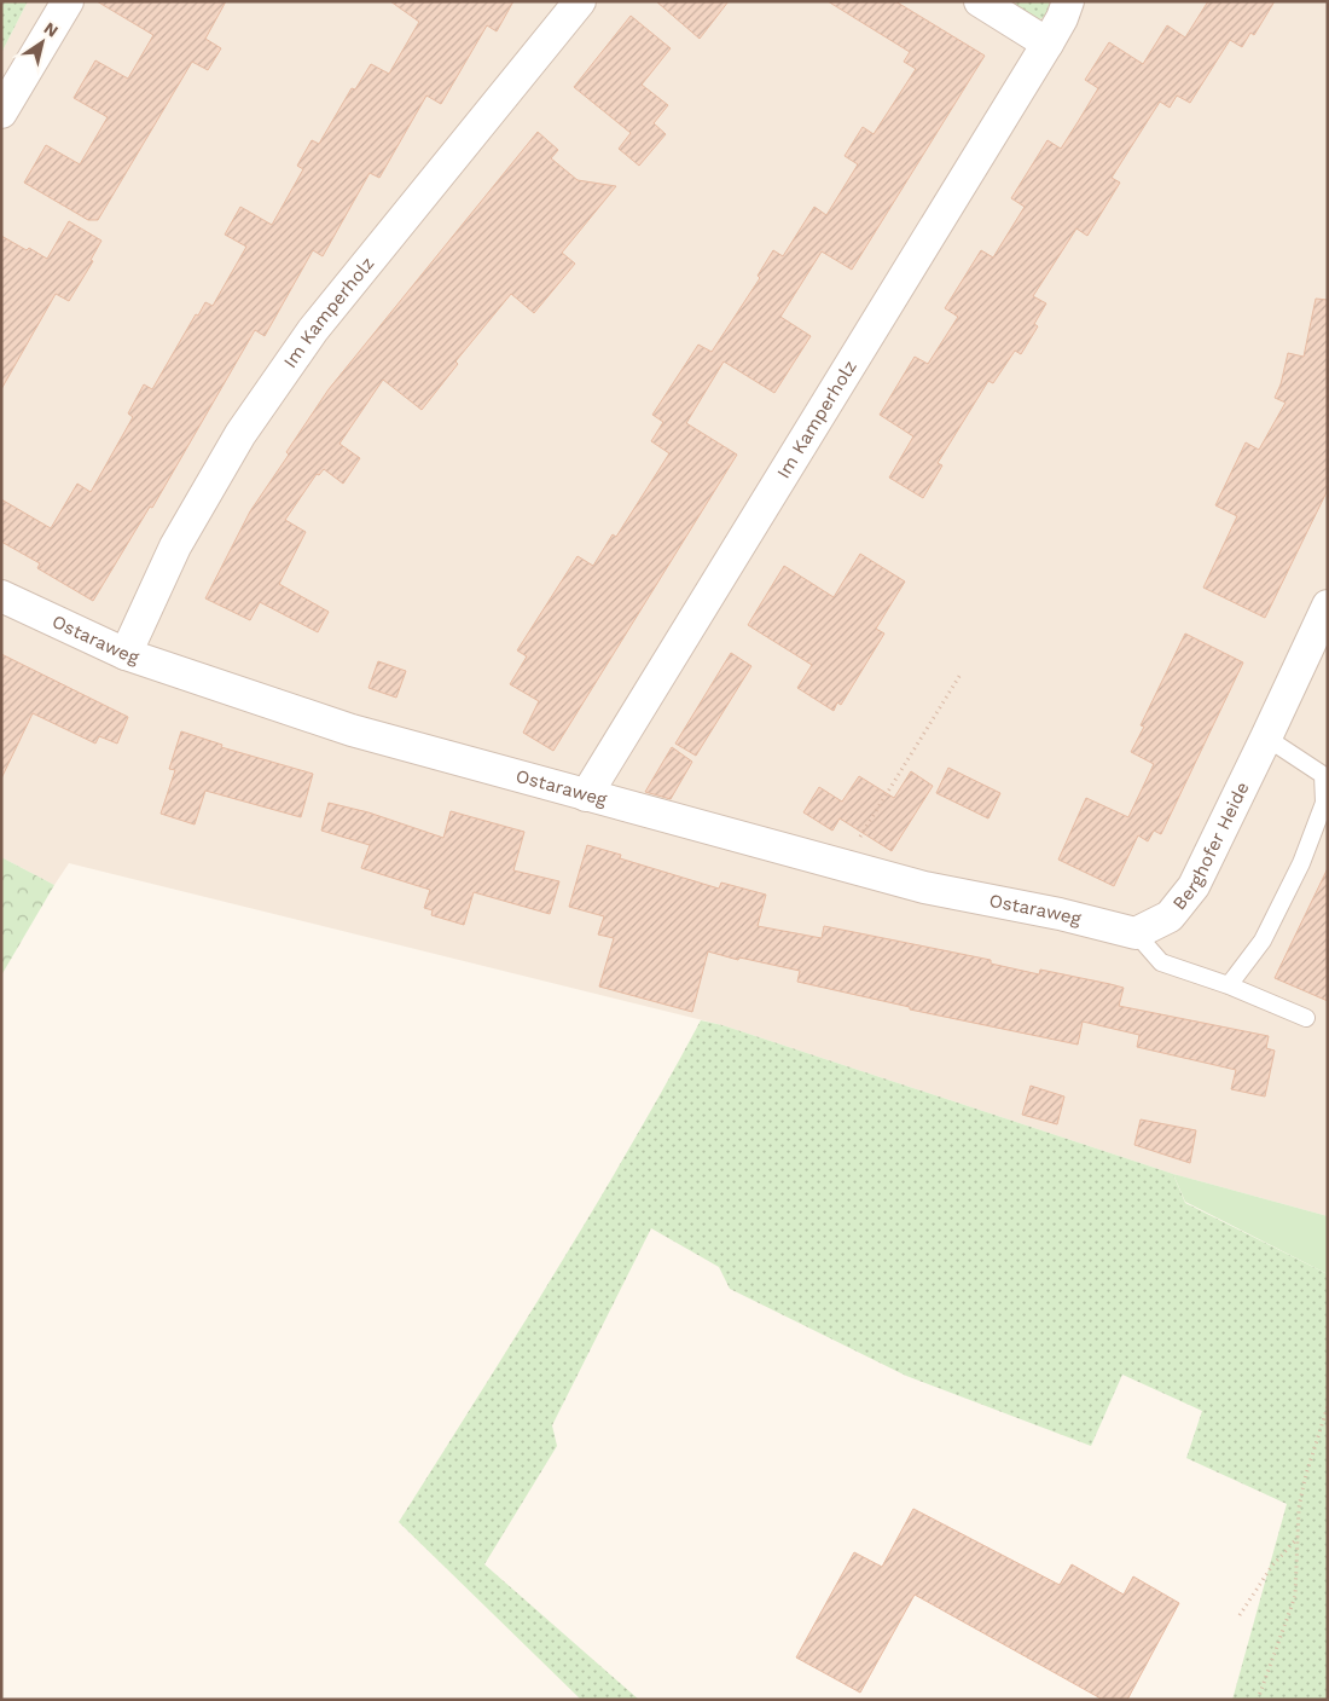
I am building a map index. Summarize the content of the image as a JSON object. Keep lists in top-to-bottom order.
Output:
{
  "streets": {
    "street": ["Im Kamperholz", "Ostaraweg", "Berghofer Heide"]
  },
  "crossings": [
    ["Im Kamperholz", "Ostaraweg"],
    ["Ostaraweg", "Berghofer Heide"]
  ],
  "north": "top right"
}
